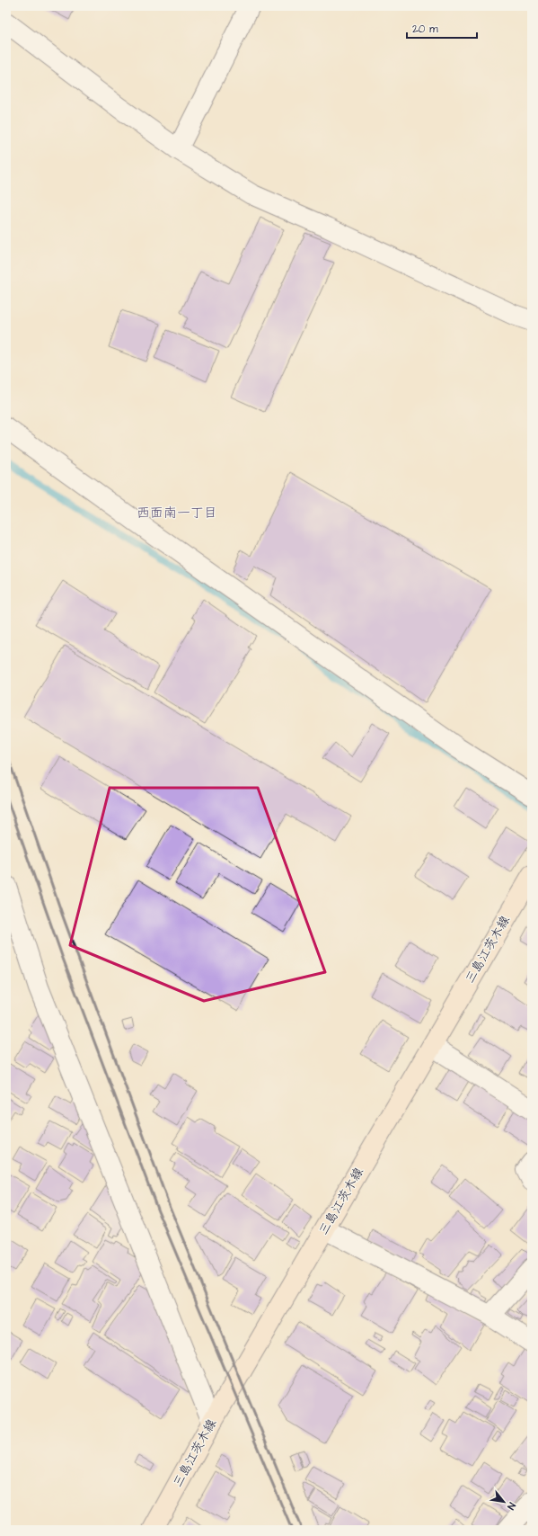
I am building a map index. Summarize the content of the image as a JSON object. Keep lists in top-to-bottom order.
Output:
{
  "streets": {
    "main road": ["三島江茨木線"]
  },
  "districts": ["西面南一丁目"],
  "scale_bar": "20 m",
  "north": "bottom right"
}
